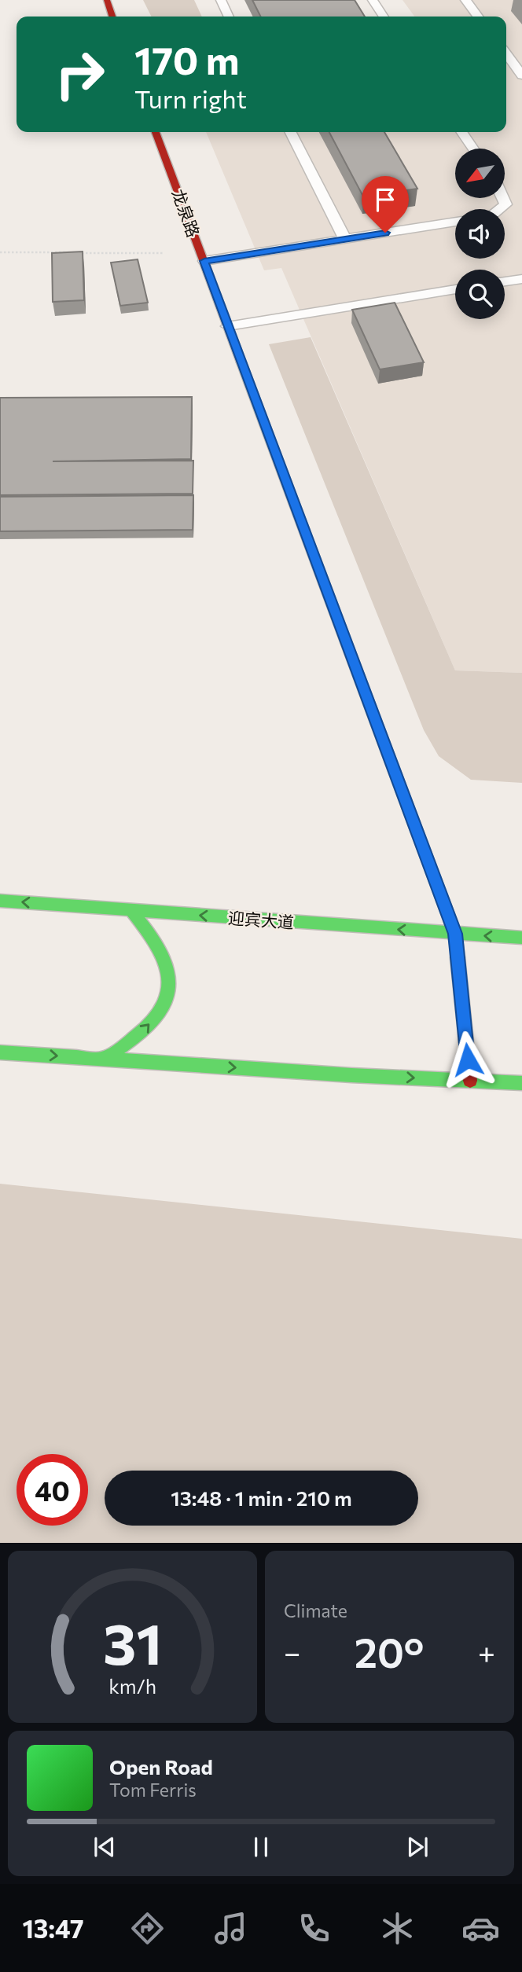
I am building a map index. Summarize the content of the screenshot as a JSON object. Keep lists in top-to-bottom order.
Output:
{
  "streets": {
    "main road": ["龙泉路", "迎宾大道"]
  },
  "crossings": [
    ["龙泉路", "迎宾大道"]
  ],
  "one_way": ["迎宾大道"],
  "north": "bottom left",
  "page": {
    "turn": ["170 m", "Turn right"],
    "limit": "40",
    "trip": "13:48 · 1 min · 210 m",
    "tile": "Climate",
    "heat": ["−", "20°", "+"],
    "song": ["Open Road", "Tom Ferris"],
    "tabs": "13:47",
    "gauge": ["31", "km/h"]
  }
}
